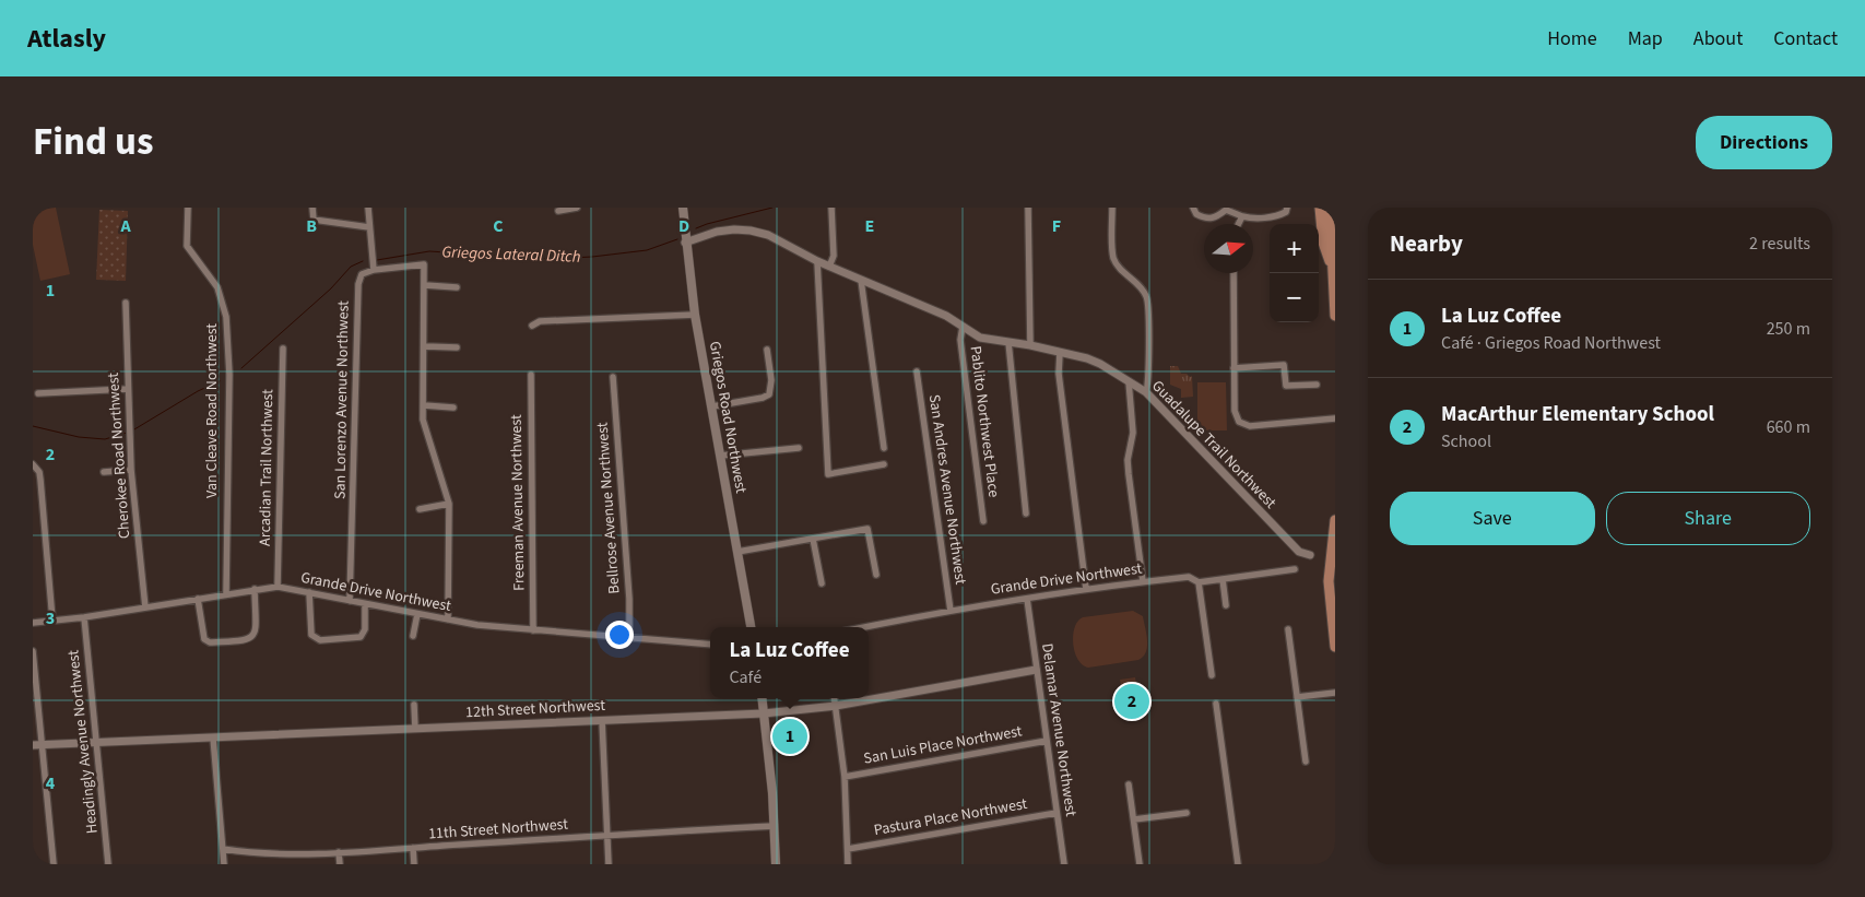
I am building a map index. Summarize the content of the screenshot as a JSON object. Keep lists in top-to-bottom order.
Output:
{
  "streets": {
    "main road": ["Griegos Road Northwest"],
    "street": [
      "San Lorenzo Avenue Northwest",
      "Van Cleave Road Northwest",
      "Pablito Northwest Place",
      "Guadalupe Trail Northwest",
      "Cherokee Road Northwest",
      "Arcadian Trail Northwest",
      "San Andres Avenue Northwest",
      "Freeman Avenue Northwest",
      "Bellrose Avenue Northwest",
      "Grande Drive Northwest",
      "12th Street Northwest",
      "Delamar Avenue Northwest",
      "Headingly Avenue Northwest",
      "San Luis Place Northwest",
      "Pastura Place Northwest",
      "11th Street Northwest"
    ]
  },
  "crossings": [
    ["San Lorenzo Avenue Northwest", "Grande Drive Northwest"],
    ["Van Cleave Road Northwest", "Grande Drive Northwest"],
    ["Griegos Road Northwest", "Guadalupe Trail Northwest"],
    ["Pablito Northwest Place", "Guadalupe Trail Northwest"],
    ["Cherokee Road Northwest", "Grande Drive Northwest"],
    ["Arcadian Trail Northwest", "Grande Drive Northwest"],
    ["San Andres Avenue Northwest", "Grande Drive Northwest"],
    ["Freeman Avenue Northwest", "Grande Drive Northwest"],
    ["Bellrose Avenue Northwest", "Grande Drive Northwest"],
    ["Grande Drive Northwest", "Delamar Avenue Northwest"],
    ["Grande Drive Northwest", "Headingly Avenue Northwest"],
    ["12th Street Northwest", "Delamar Avenue Northwest"],
    ["12th Street Northwest", "Headingly Avenue Northwest"],
    ["Delamar Avenue Northwest", "San Luis Place Northwest"],
    ["Delamar Avenue Northwest", "Pastura Place Northwest"]
  ],
  "water": ["Griegos Lateral Ditch"],
  "north": "right",
  "page": {
    "header": "Atlasly",
    "nav": [
      "Home",
      "Map",
      "About",
      "Contact"
    ],
    "title": "Find us",
    "buttons": [
      "Directions",
      ["Save", "Share"]
    ],
    "heading": ["Nearby", "2 results"],
    "map_buttons": ["+", "−"],
    "list": [
      {
        "mark": "1",
        "name": "La Luz Coffee",
        "note": "Café · Griegos Road Northwest",
        "value": "250 m"
      },
      {
        "mark": "2",
        "name": "MacArthur Elementary School",
        "note": "School",
        "value": "660 m"
      }
    ],
    "popup": ["La Luz Coffee", "Café"],
    "pins": ["2", "1"]
  },
  "grid": {
    "columns": [
      "A",
      "B",
      "C",
      "D",
      "E",
      "F"
    ],
    "rows": [
      "1",
      "2",
      "3",
      "4"
    ]
  }
}
